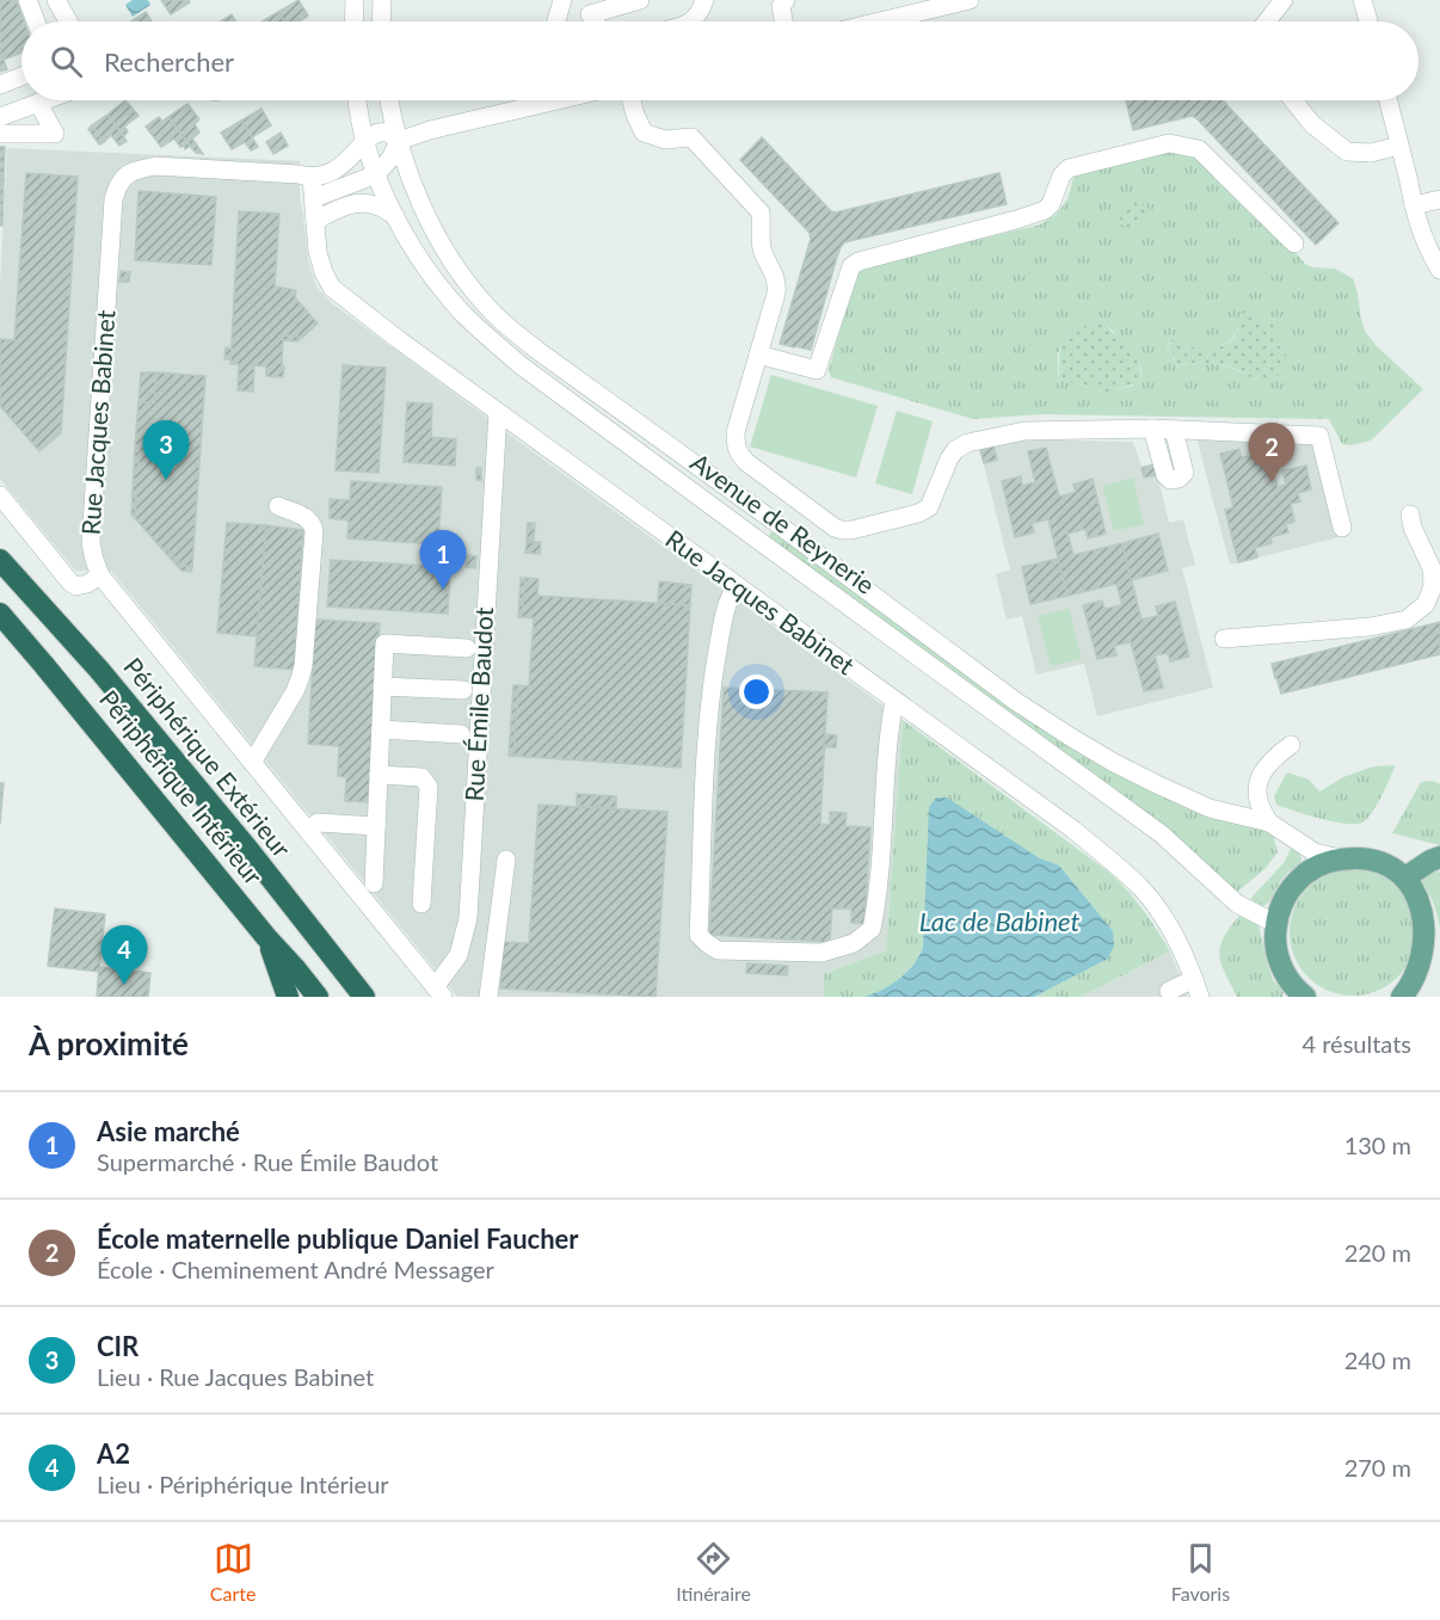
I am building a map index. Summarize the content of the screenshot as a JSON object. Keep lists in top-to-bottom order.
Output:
{
  "streets": {
    "highway": ["Périphérique Extérieur", "Périphérique Intérieur"],
    "street": ["Rue Jacques Babinet", "Avenue de Reynerie", "Rue Émile Baudot"]
  },
  "crossings": [
    ["Rue Jacques Babinet", "Rue Émile Baudot"]
  ],
  "water": ["Lac de Babinet"],
  "page": {
    "search": "Rechercher",
    "pins": [
      "3",
      "2",
      "1",
      "4"
    ],
    "heading": ["À proximité", "4 résultats"],
    "list": [
      {
        "mark": "1",
        "name": "Asie marché",
        "note": "Supermarché · Rue Émile Baudot",
        "value": "130 m"
      },
      {
        "mark": "2",
        "name": "École maternelle publique Daniel Faucher",
        "note": "École · Cheminement André Messager",
        "value": "220 m"
      },
      {
        "mark": "3",
        "name": "CIR",
        "note": "Lieu · Rue Jacques Babinet",
        "value": "240 m"
      },
      {
        "mark": "4",
        "name": "A2",
        "note": "Lieu · Périphérique Intérieur",
        "value": "270 m"
      }
    ],
    "nav": ["Carte", "Itinéraire", "Favoris"]
  }
}
